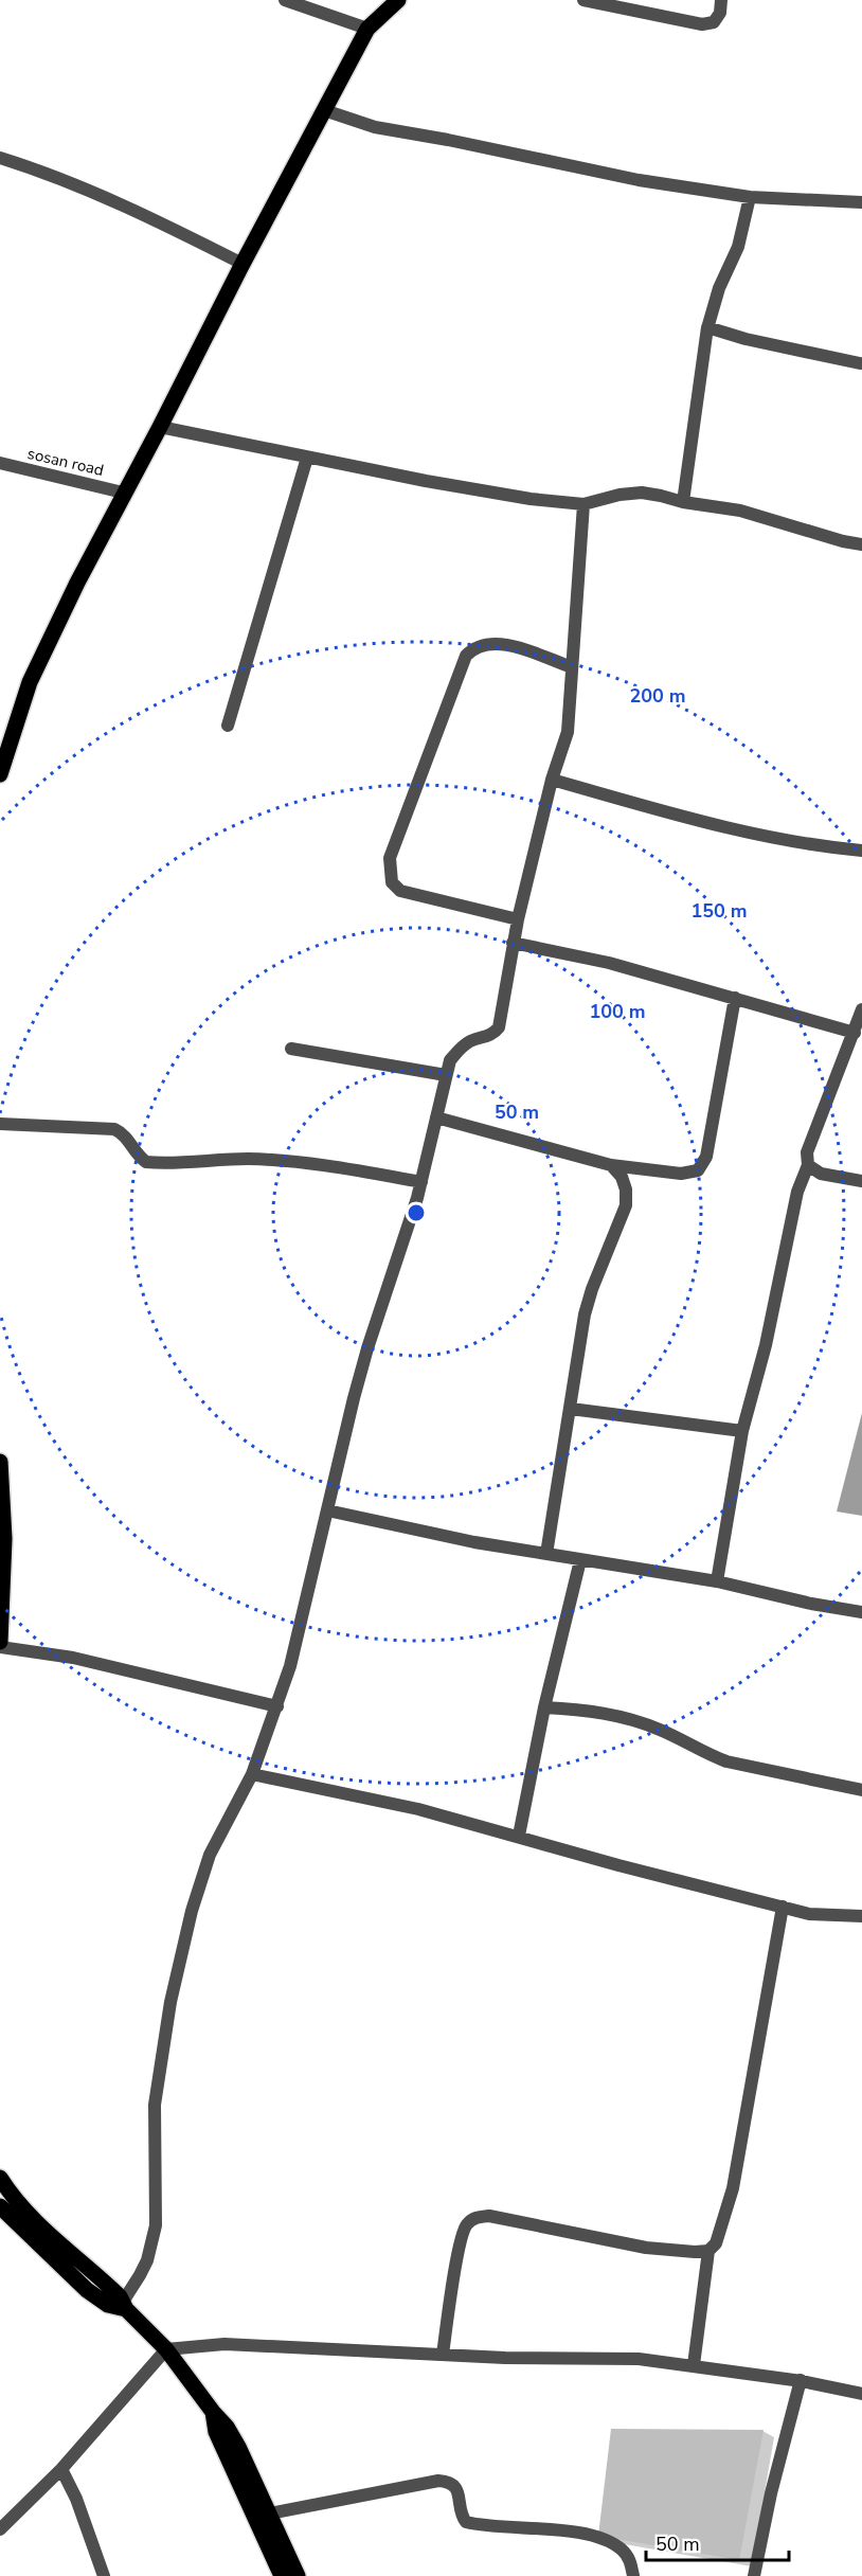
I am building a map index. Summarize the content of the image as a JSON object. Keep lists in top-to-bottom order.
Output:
{
  "streets": {
    "street": ["sosan road"]
  },
  "scale_bar": "50 m",
  "rings": [
    "200 m",
    "150 m",
    "100 m",
    "50 m"
  ]
}
